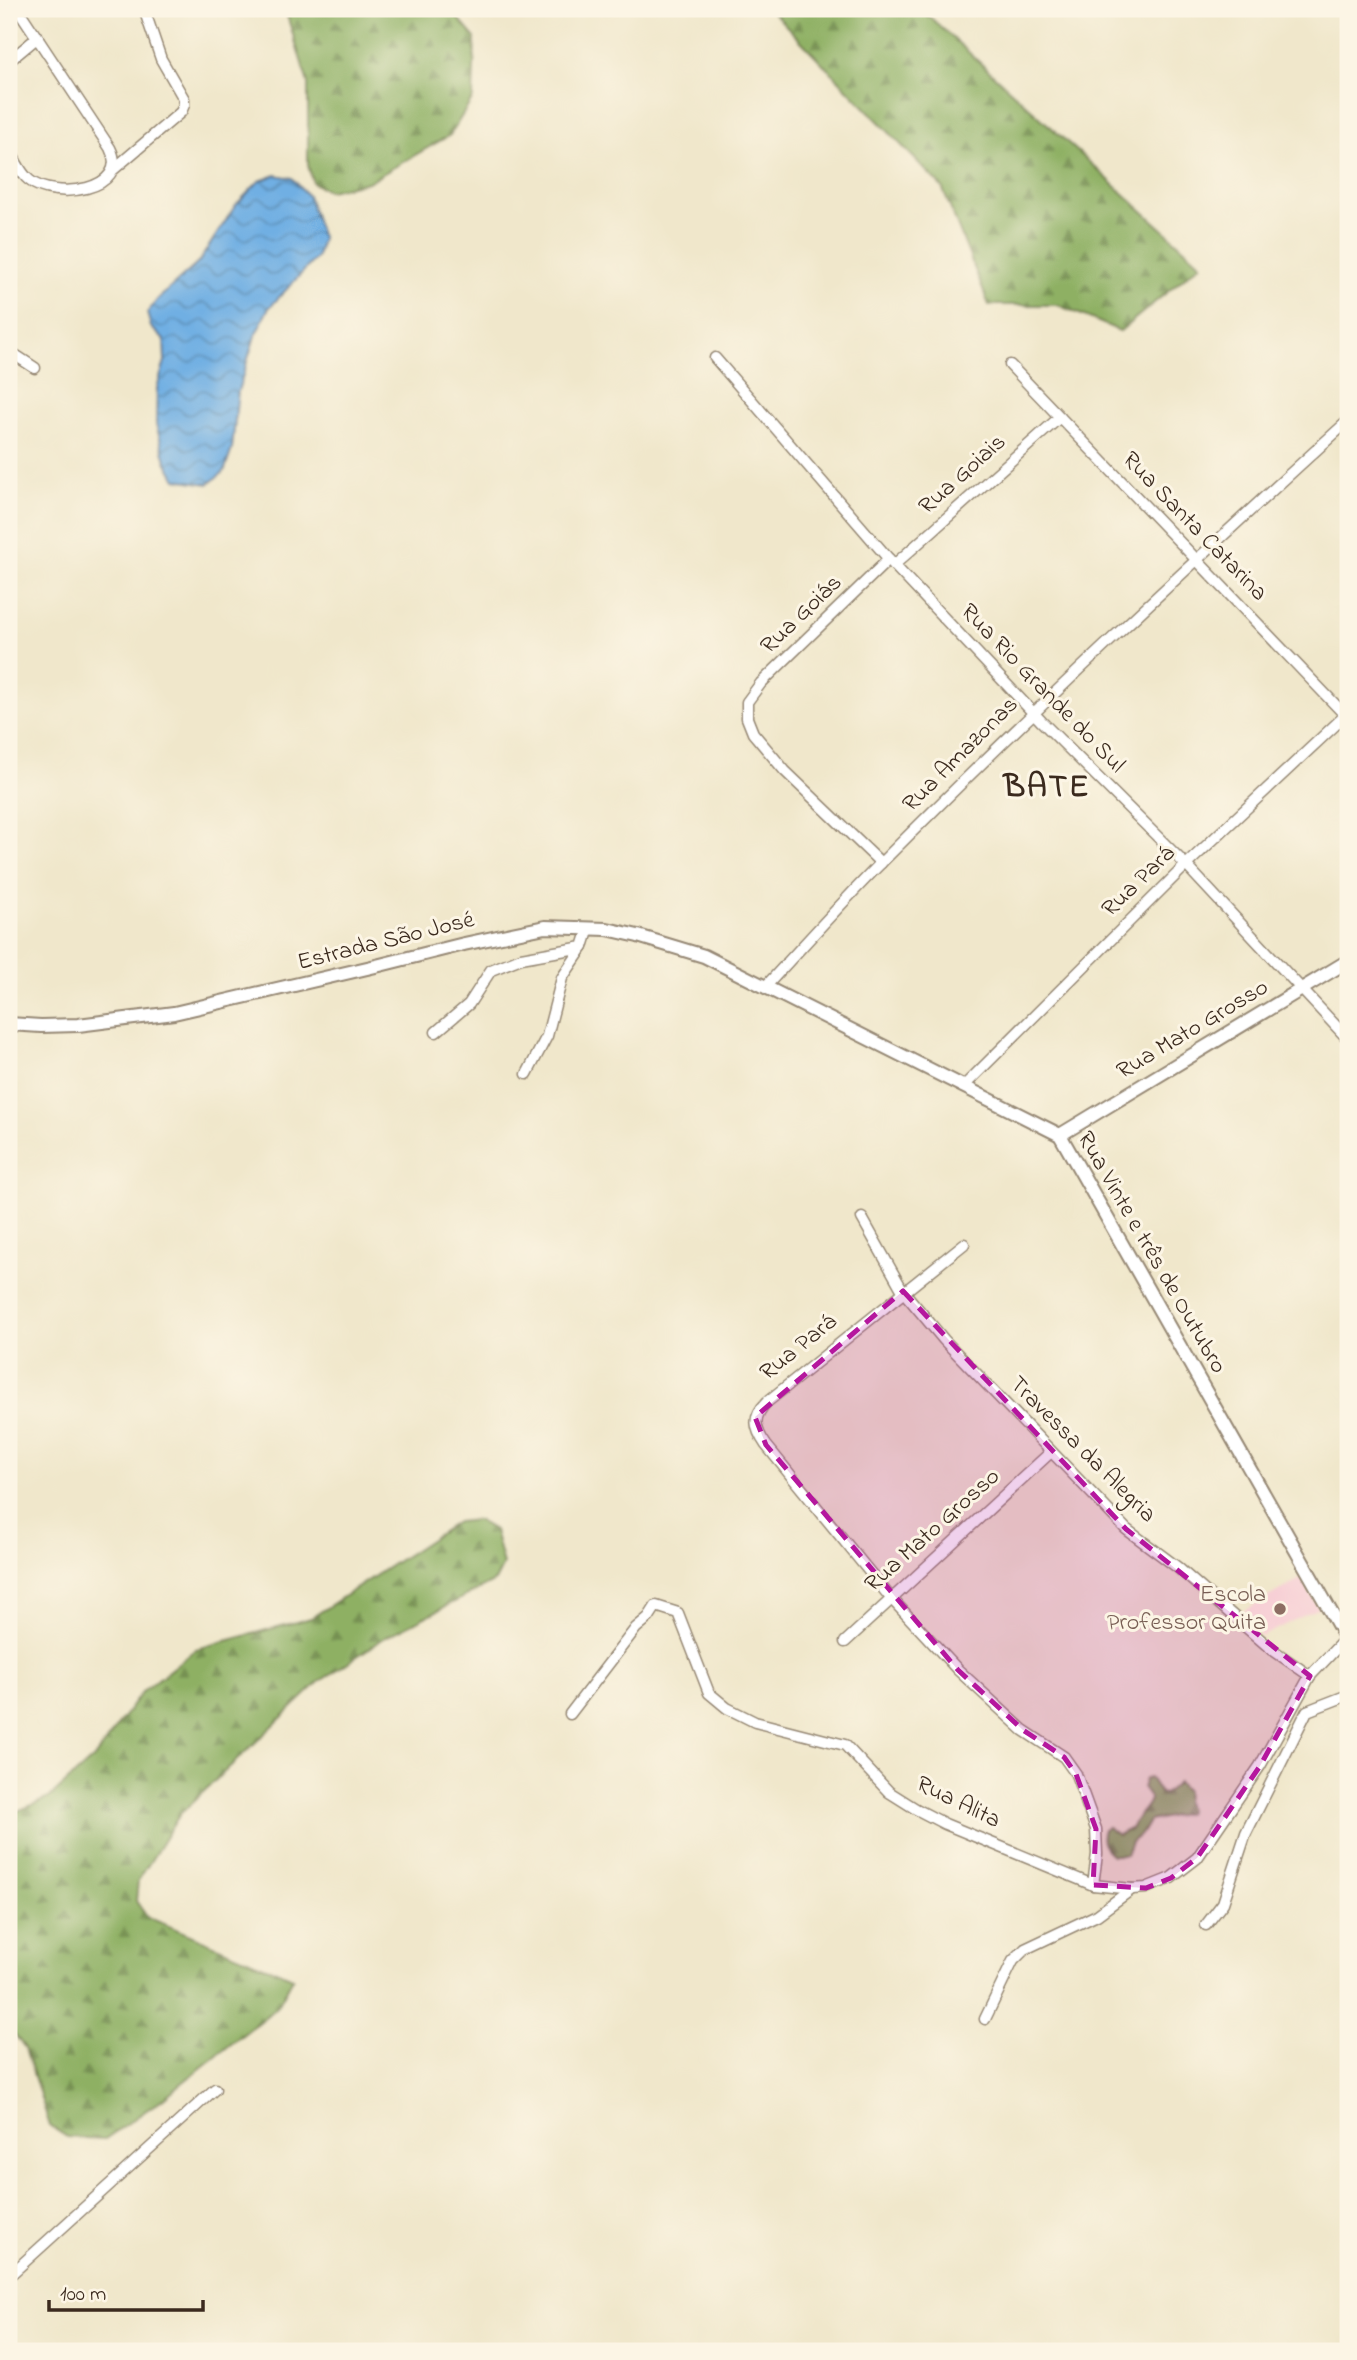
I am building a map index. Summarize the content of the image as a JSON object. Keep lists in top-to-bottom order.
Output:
{
  "streets": {
    "street": [
      "Rua Goiais",
      "Rua Santa Catarina",
      "Rua Goiás",
      "Rua Rio Grande do Sul",
      "Rua Amazonas",
      "Rua Pará",
      "Estrada São José",
      "Rua Mato Grosso",
      "Rua Vinte e três de Outubro",
      "Travessa da Alegria",
      "Rua Alita"
    ]
  },
  "crossings": [
    ["Rua Goiais", "Rua Santa Catarina"],
    ["Rua Goiais", "Rua Goiás"],
    ["Rua Goiais", "Rua Rio Grande do Sul"],
    ["Rua Santa Catarina", "Rua Amazonas"],
    ["Rua Santa Catarina", "Rua Pará"],
    ["Rua Goiás", "Rua Rio Grande do Sul"],
    ["Rua Goiás", "Rua Amazonas"],
    ["Rua Rio Grande do Sul", "Rua Amazonas"],
    ["Rua Rio Grande do Sul", "Rua Pará"],
    ["Rua Rio Grande do Sul", "Rua Mato Grosso"],
    ["Rua Amazonas", "Estrada São José"],
    ["Rua Amazonas", "Rua Vinte e três de Outubro"],
    ["Rua Pará", "Rua Mato Grosso"],
    ["Rua Pará", "Rua Vinte e três de Outubro"],
    ["Rua Pará", "Travessa da Alegria"],
    ["Estrada São José", "Rua Vinte e três de Outubro"],
    ["Rua Mato Grosso", "Rua Vinte e três de Outubro"],
    ["Rua Mato Grosso", "Travessa da Alegria"],
    ["Rua Vinte e três de Outubro", "Rua Alita"],
    ["Travessa da Alegria", "Rua Alita"]
  ],
  "districts": ["BATE"],
  "places": ["Escola Professor Quita"],
  "scale_bar": "100 m"
}
